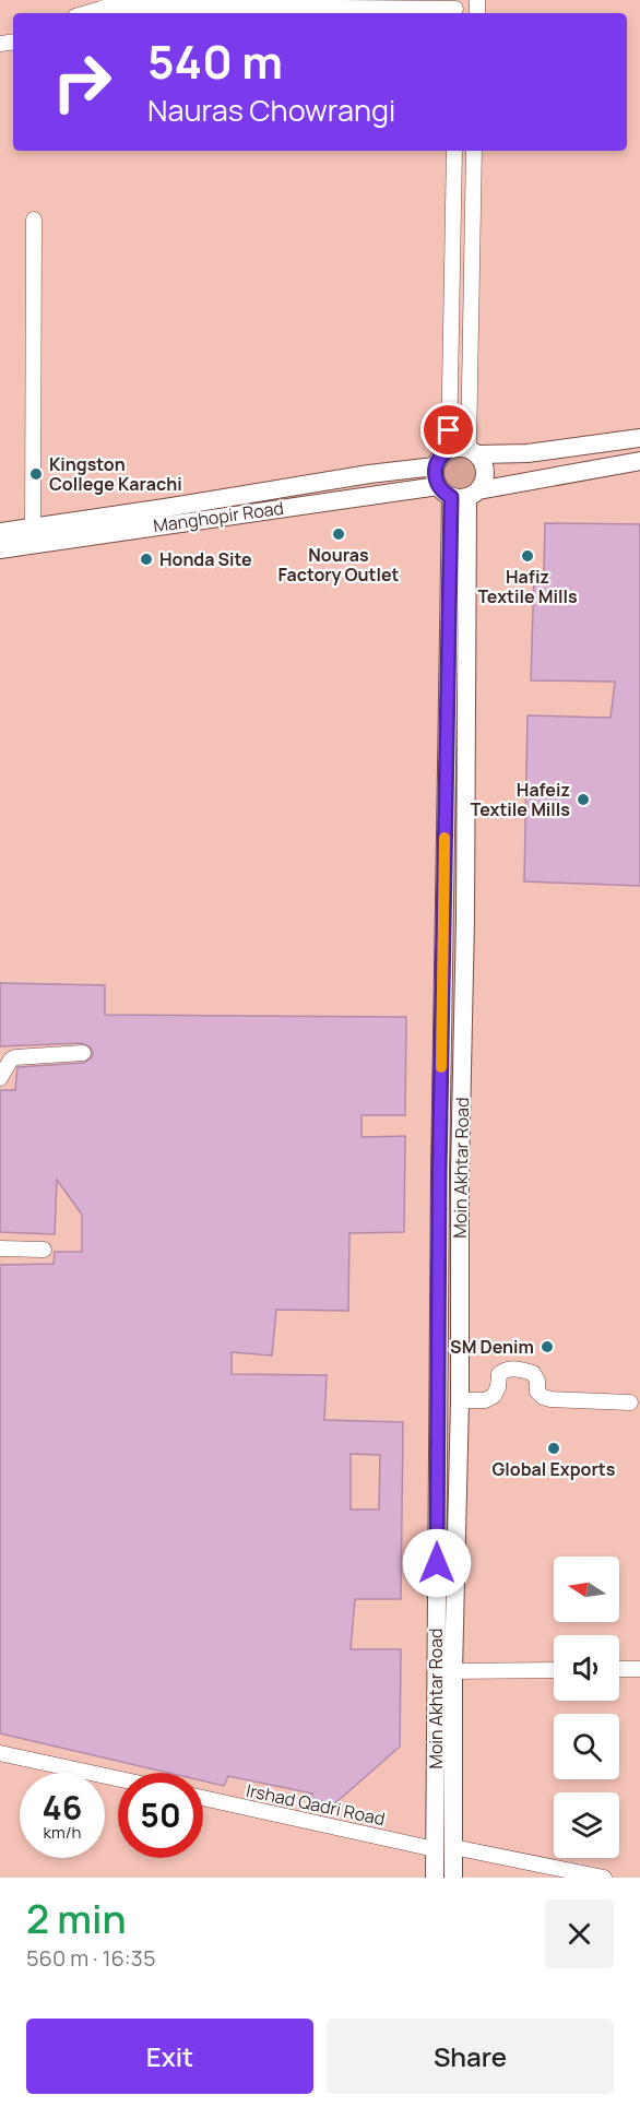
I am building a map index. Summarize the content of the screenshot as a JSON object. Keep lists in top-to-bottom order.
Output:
{
  "streets": {
    "main road": ["Manghopir Road", "Moin Akhtar Road"],
    "street": ["Irshad Qadri Road"]
  },
  "crossings": [
    ["Manghopir Road", "Moin Akhtar Road"],
    ["Moin Akhtar Road", "Irshad Qadri Road"]
  ],
  "places": [
    "Kingston College Karachi",
    "Nouras Factory Outlet",
    "Hafiz Textile Mills",
    "Honda Site",
    "Hafeiz Textile Mills",
    "SM Denim",
    "Global Exports"
  ],
  "north": "left",
  "page": {
    "turn": ["540 m", "Nauras Chowrangi"],
    "speed": "46 km/h",
    "limit": "50",
    "heading": ["2 min", "560 m · 16:35"],
    "buttons": ["Exit", "Share"]
  }
}
